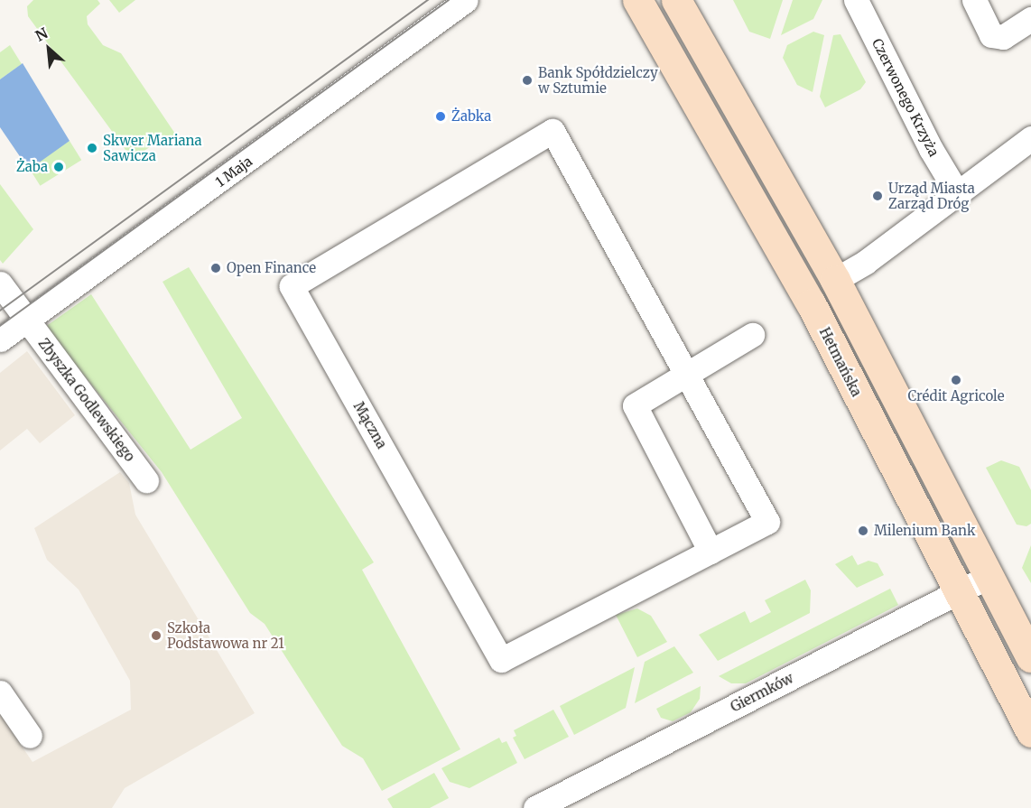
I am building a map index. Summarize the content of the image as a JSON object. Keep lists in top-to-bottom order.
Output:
{
  "streets": {
    "main road": ["Hetmańska"],
    "street": [
      "Czerwonego Krzyża",
      "1 Maja",
      "Zbyszka Godlewskiego",
      "Mączna",
      "Giermków"
    ]
  },
  "crossings": [
    ["1 Maja", "Zbyszka Godlewskiego"],
    ["Hetmańska", "Giermków"]
  ],
  "places": [
    "Bank Spółdzielczy w Sztumie",
    "Żabka",
    "Skwer Mariana Sawicza",
    "Żaba",
    "Urząd Miasta Zarząd Dróg",
    "Open Finance",
    "Crédit Agricole",
    "Milenium Bank",
    "Szkoła Podstawowa nr 21"
  ],
  "north": "top left"
}
